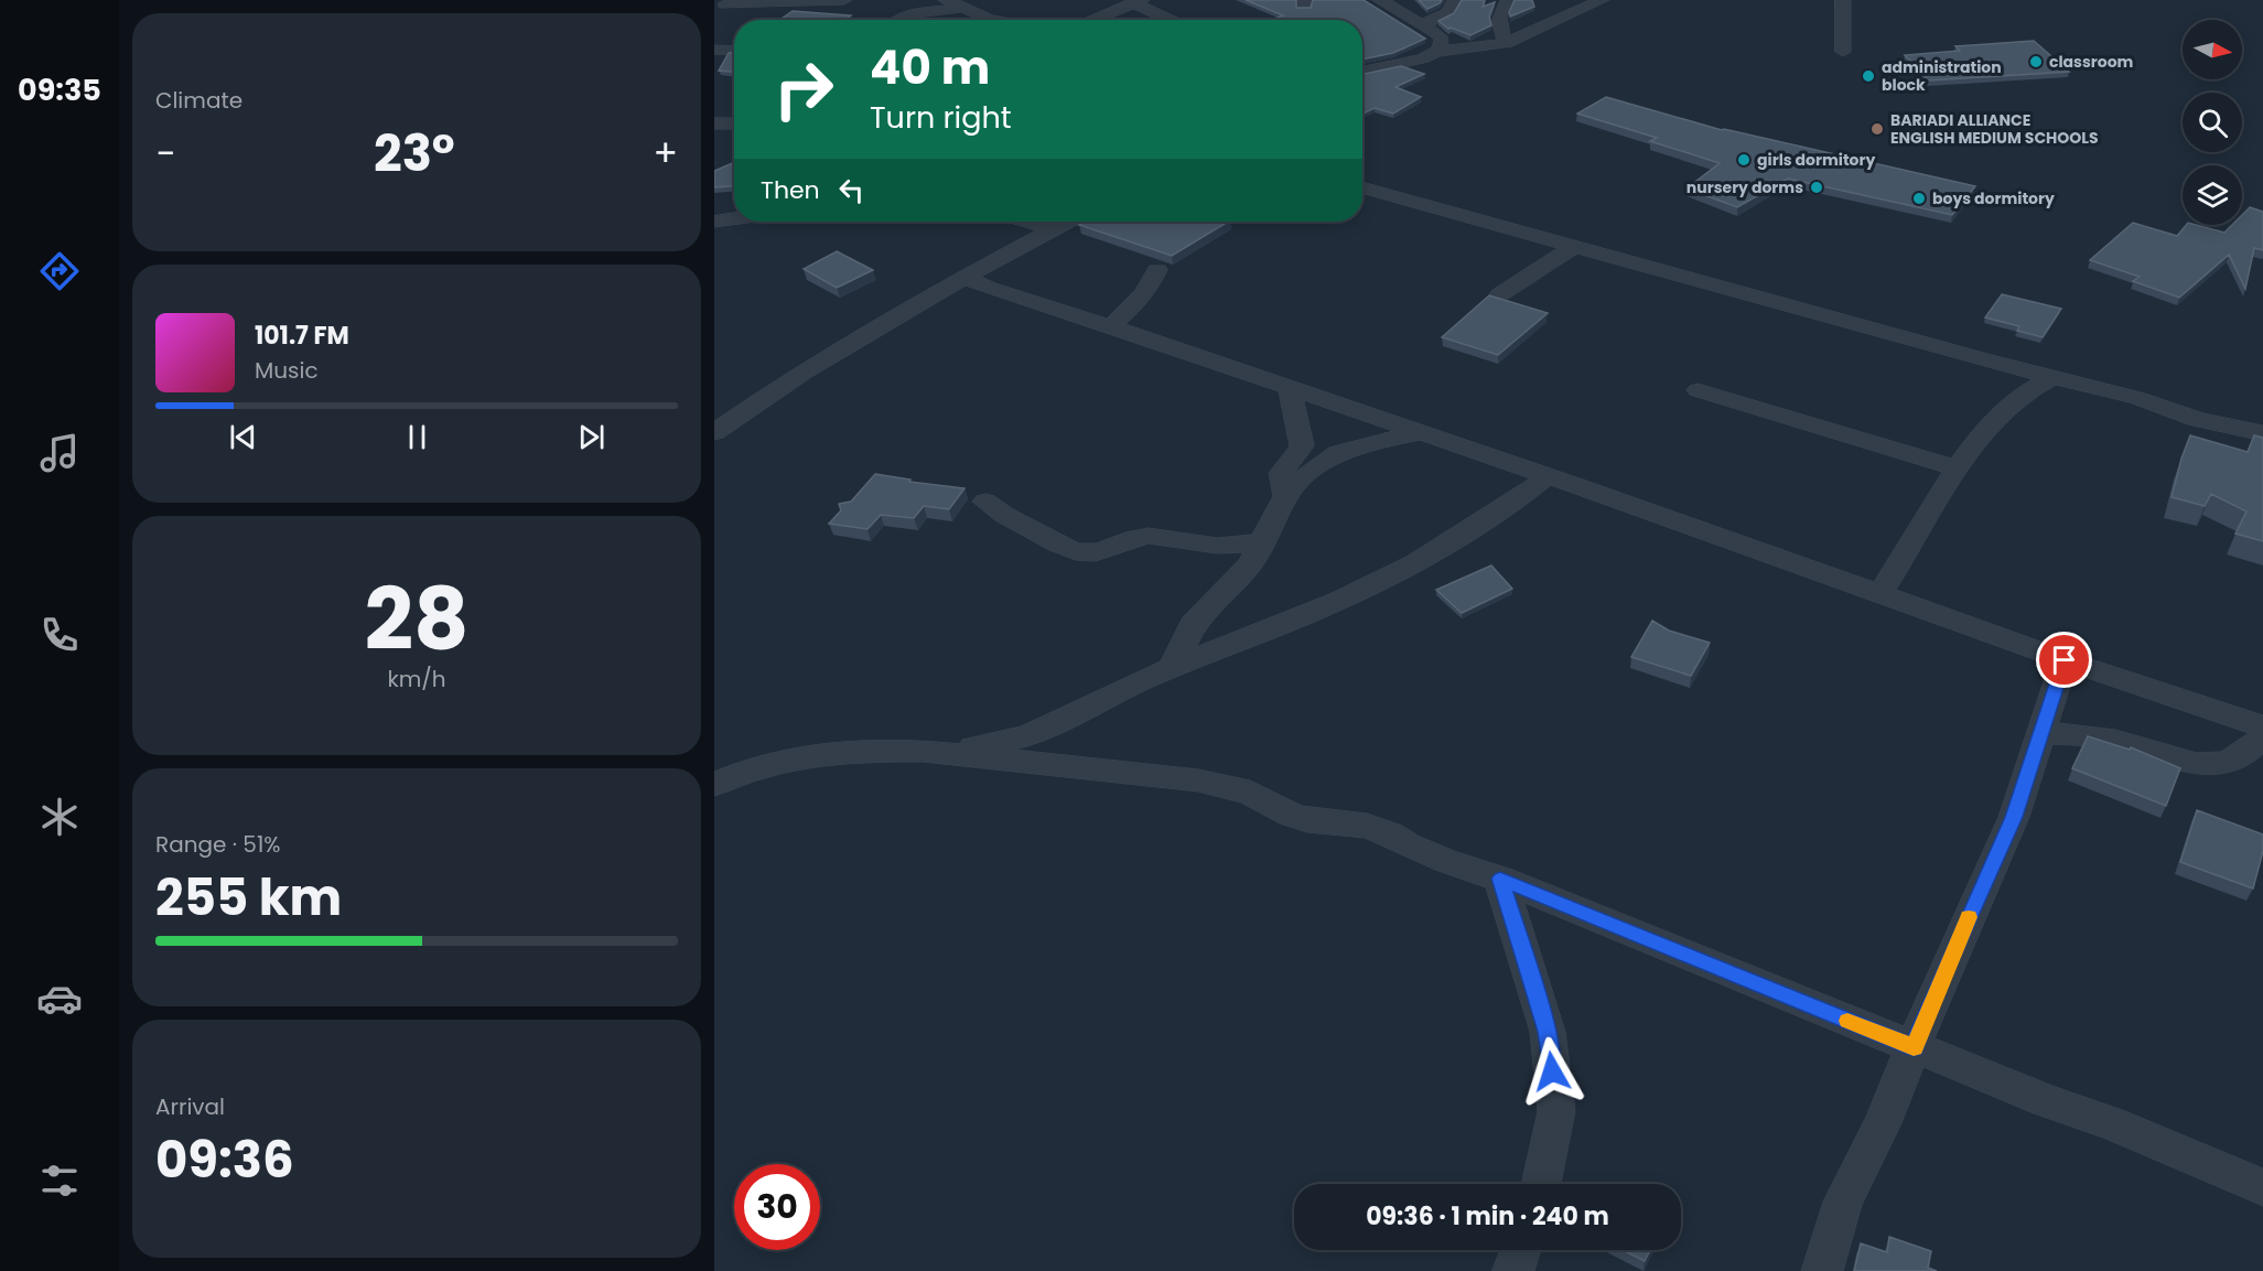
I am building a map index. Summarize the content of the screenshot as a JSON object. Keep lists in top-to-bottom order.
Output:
{
  "places": [
    "classroom",
    "administration block",
    "BARIADI ALLIANCE ENGLISH MEDIUM SCHOOLS",
    "girls dormitory",
    "nursery dorms",
    "boys dormitory"
  ],
  "north": "right",
  "page": {
    "tabs": "09:35",
    "tile": [
      "Climate",
      ["28", "km/h"],
      ["Range · 51%", "255 km"],
      ["Arrival", "09:36"]
    ],
    "turn": ["40 m", "Turn right"],
    "heat": ["−", "23°", "+"],
    "then": "Then",
    "song": ["101.7 FM", "Music"],
    "limit": "30",
    "trip": "09:36 · 1 min · 240 m"
  }
}
